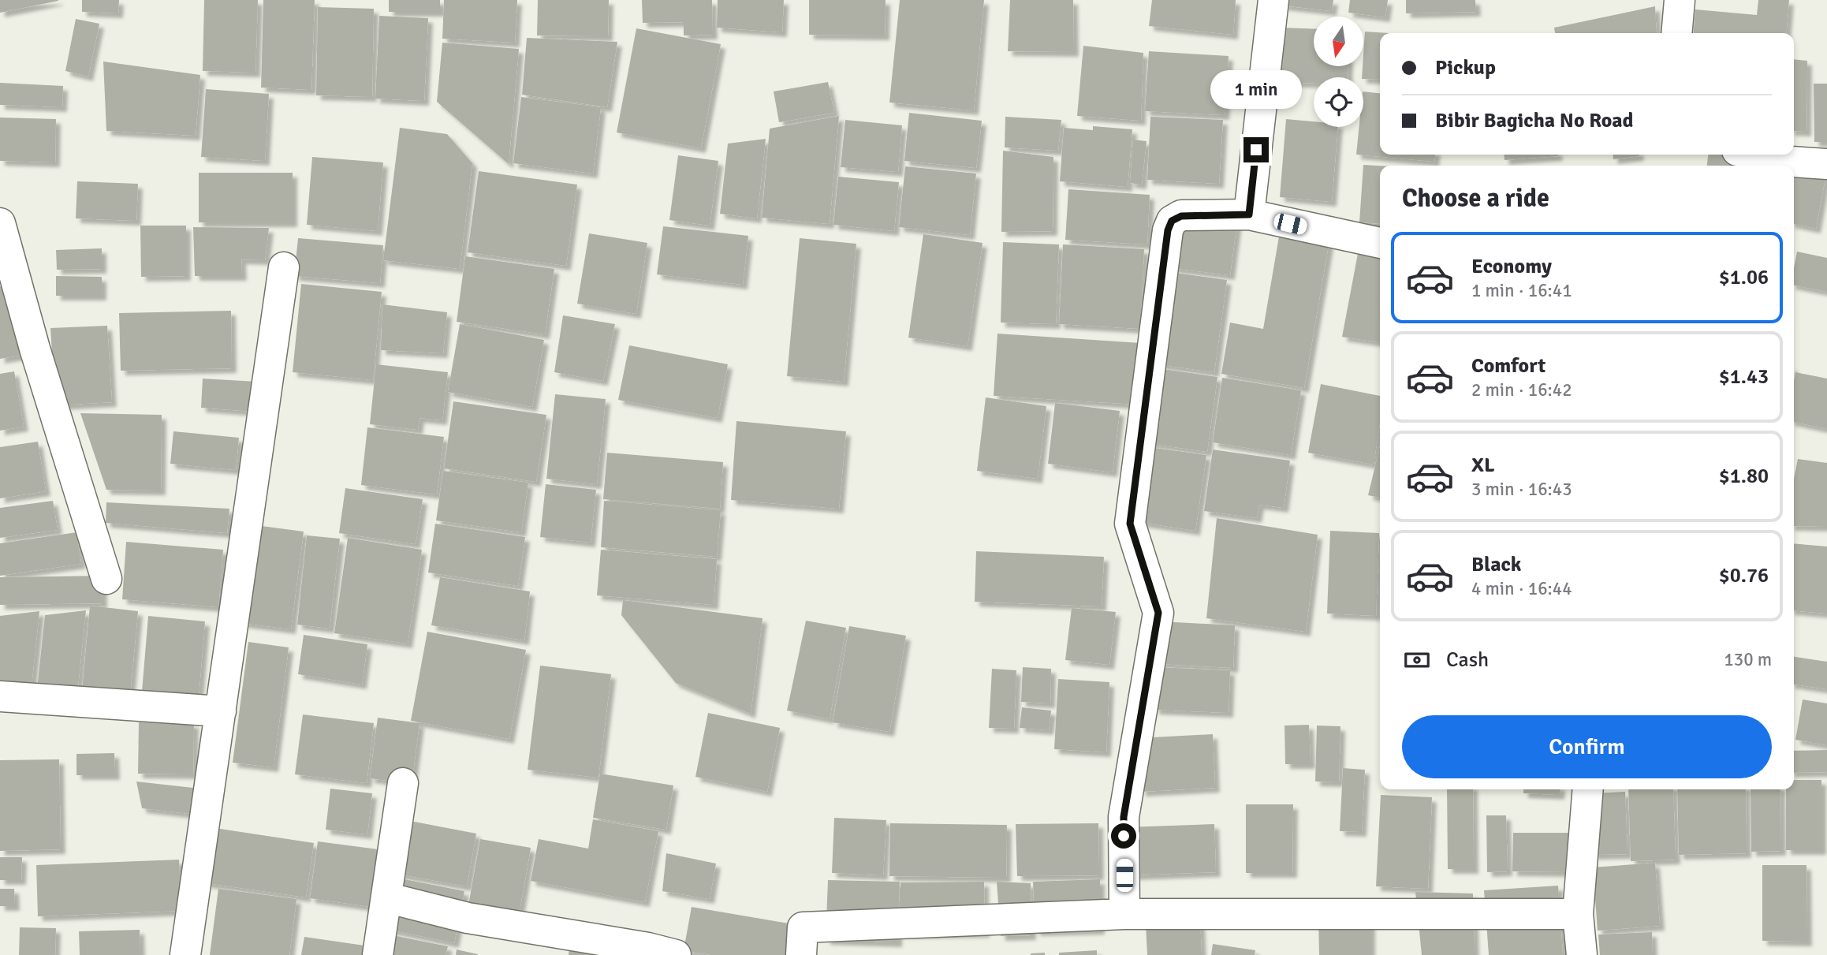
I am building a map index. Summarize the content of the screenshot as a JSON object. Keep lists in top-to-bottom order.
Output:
{
  "north": "bottom",
  "page": {
    "banner": ["Pickup", "Bibir Bagicha No Road"],
    "bubble": "1 min",
    "heading": "Choose a ride",
    "list": [
      {
        "name": "Economy",
        "note": "1 min · 16:41",
        "value": "$1.06"
      },
      {
        "name": "Comfort",
        "note": "2 min · 16:42",
        "value": "$1.43"
      },
      {
        "name": "XL",
        "note": "3 min · 16:43",
        "value": "$1.80"
      },
      {
        "name": "Black",
        "note": "4 min · 16:44",
        "value": "$0.76"
      }
    ],
    "pay": ["Cash", "130 m"],
    "buttons": "Confirm"
  }
}
